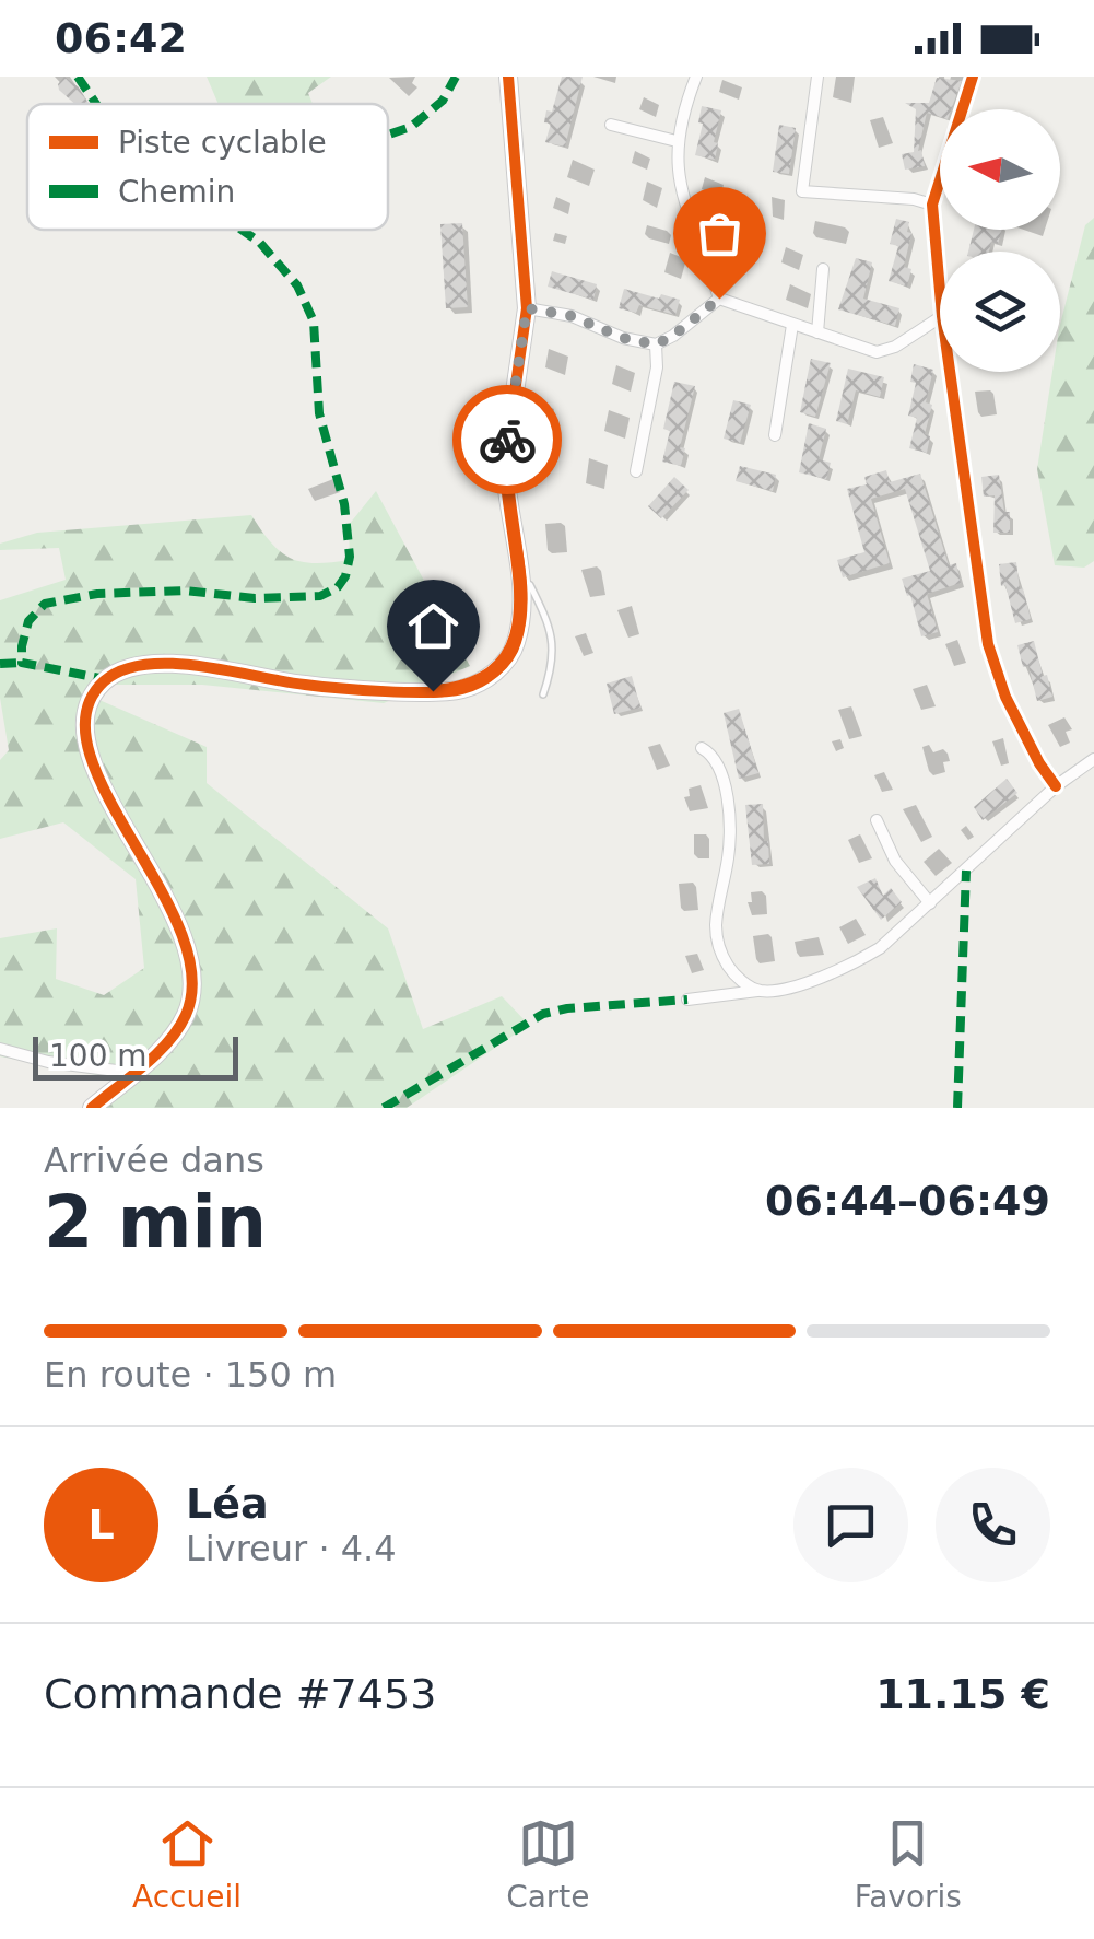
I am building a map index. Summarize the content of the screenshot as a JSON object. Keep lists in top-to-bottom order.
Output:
{
  "legend": ["Piste cyclable", "Chemin"],
  "scale_bar": "100 m",
  "north": "left",
  "page": {
    "status": "06:42",
    "scale": "100 m",
    "heading": ["2 min", "Arrivée dans", "06:44–06:49"],
    "panel": [
      "Léa",
      "Livreur · 4.4",
      "Commande #7453",
      "11.15 €"
    ],
    "bar": "En route · 150 m",
    "round": "L",
    "tabs": ["Accueil", "Carte", "Favoris"]
  }
}
